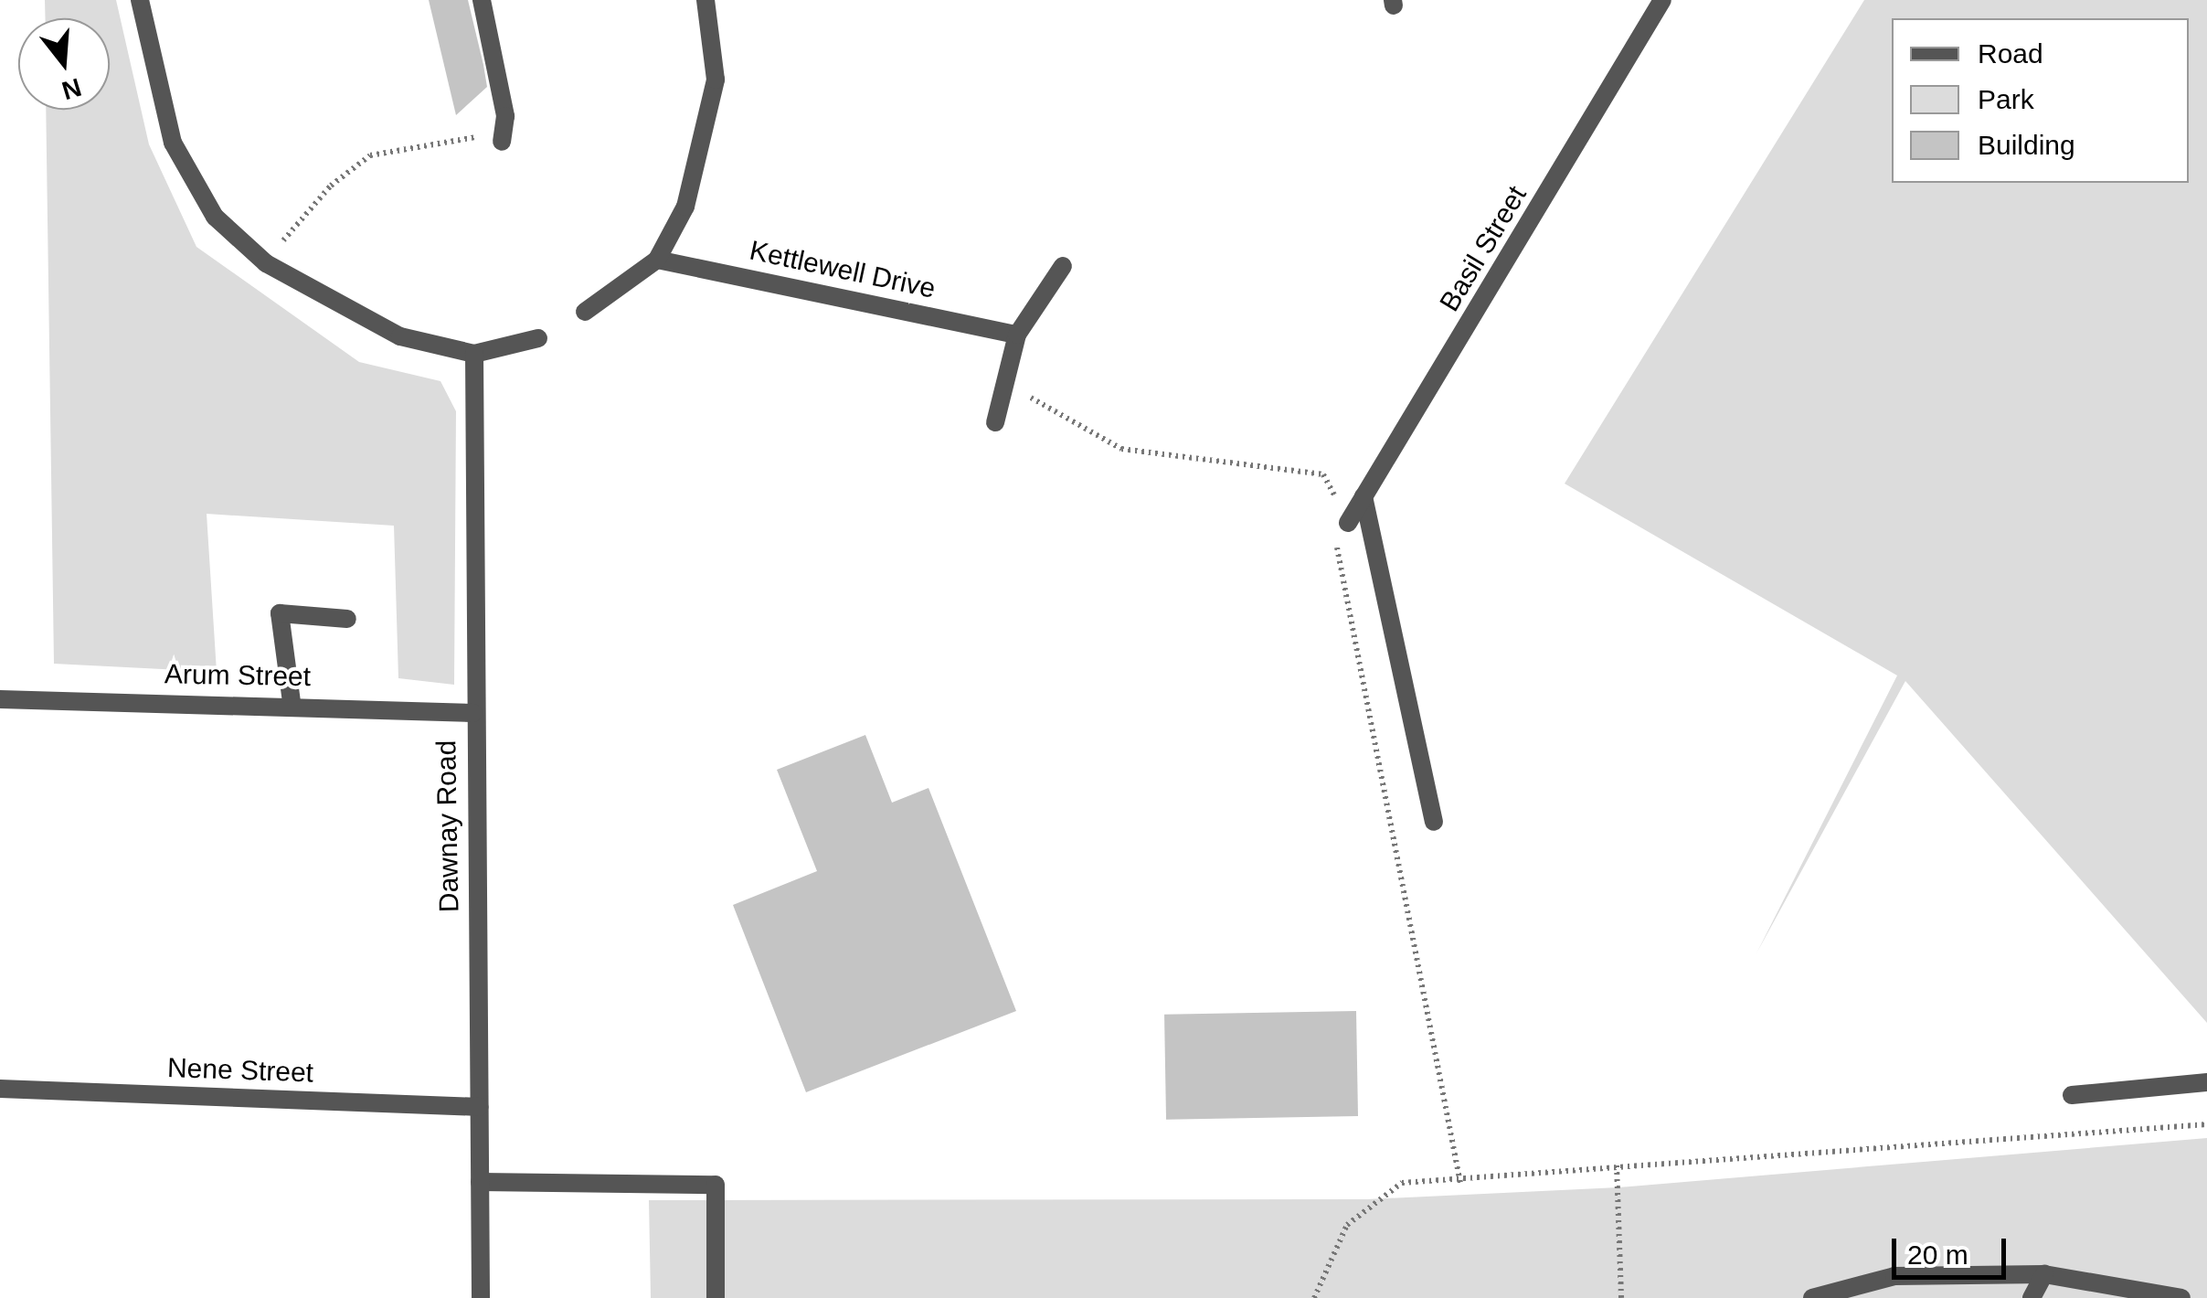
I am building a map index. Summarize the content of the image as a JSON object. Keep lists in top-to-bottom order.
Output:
{
  "streets": {
    "street": [
      "Basil Street",
      "Kettlewell Drive",
      "Arum Street",
      "Dawnay Road",
      "Nene Street"
    ]
  },
  "crossings": [
    ["Arum Street", "Dawnay Road"],
    ["Dawnay Road", "Nene Street"]
  ],
  "legend": ["Road", "Park", "Building"],
  "scale_bar": "20 m",
  "north": "bottom"
}
